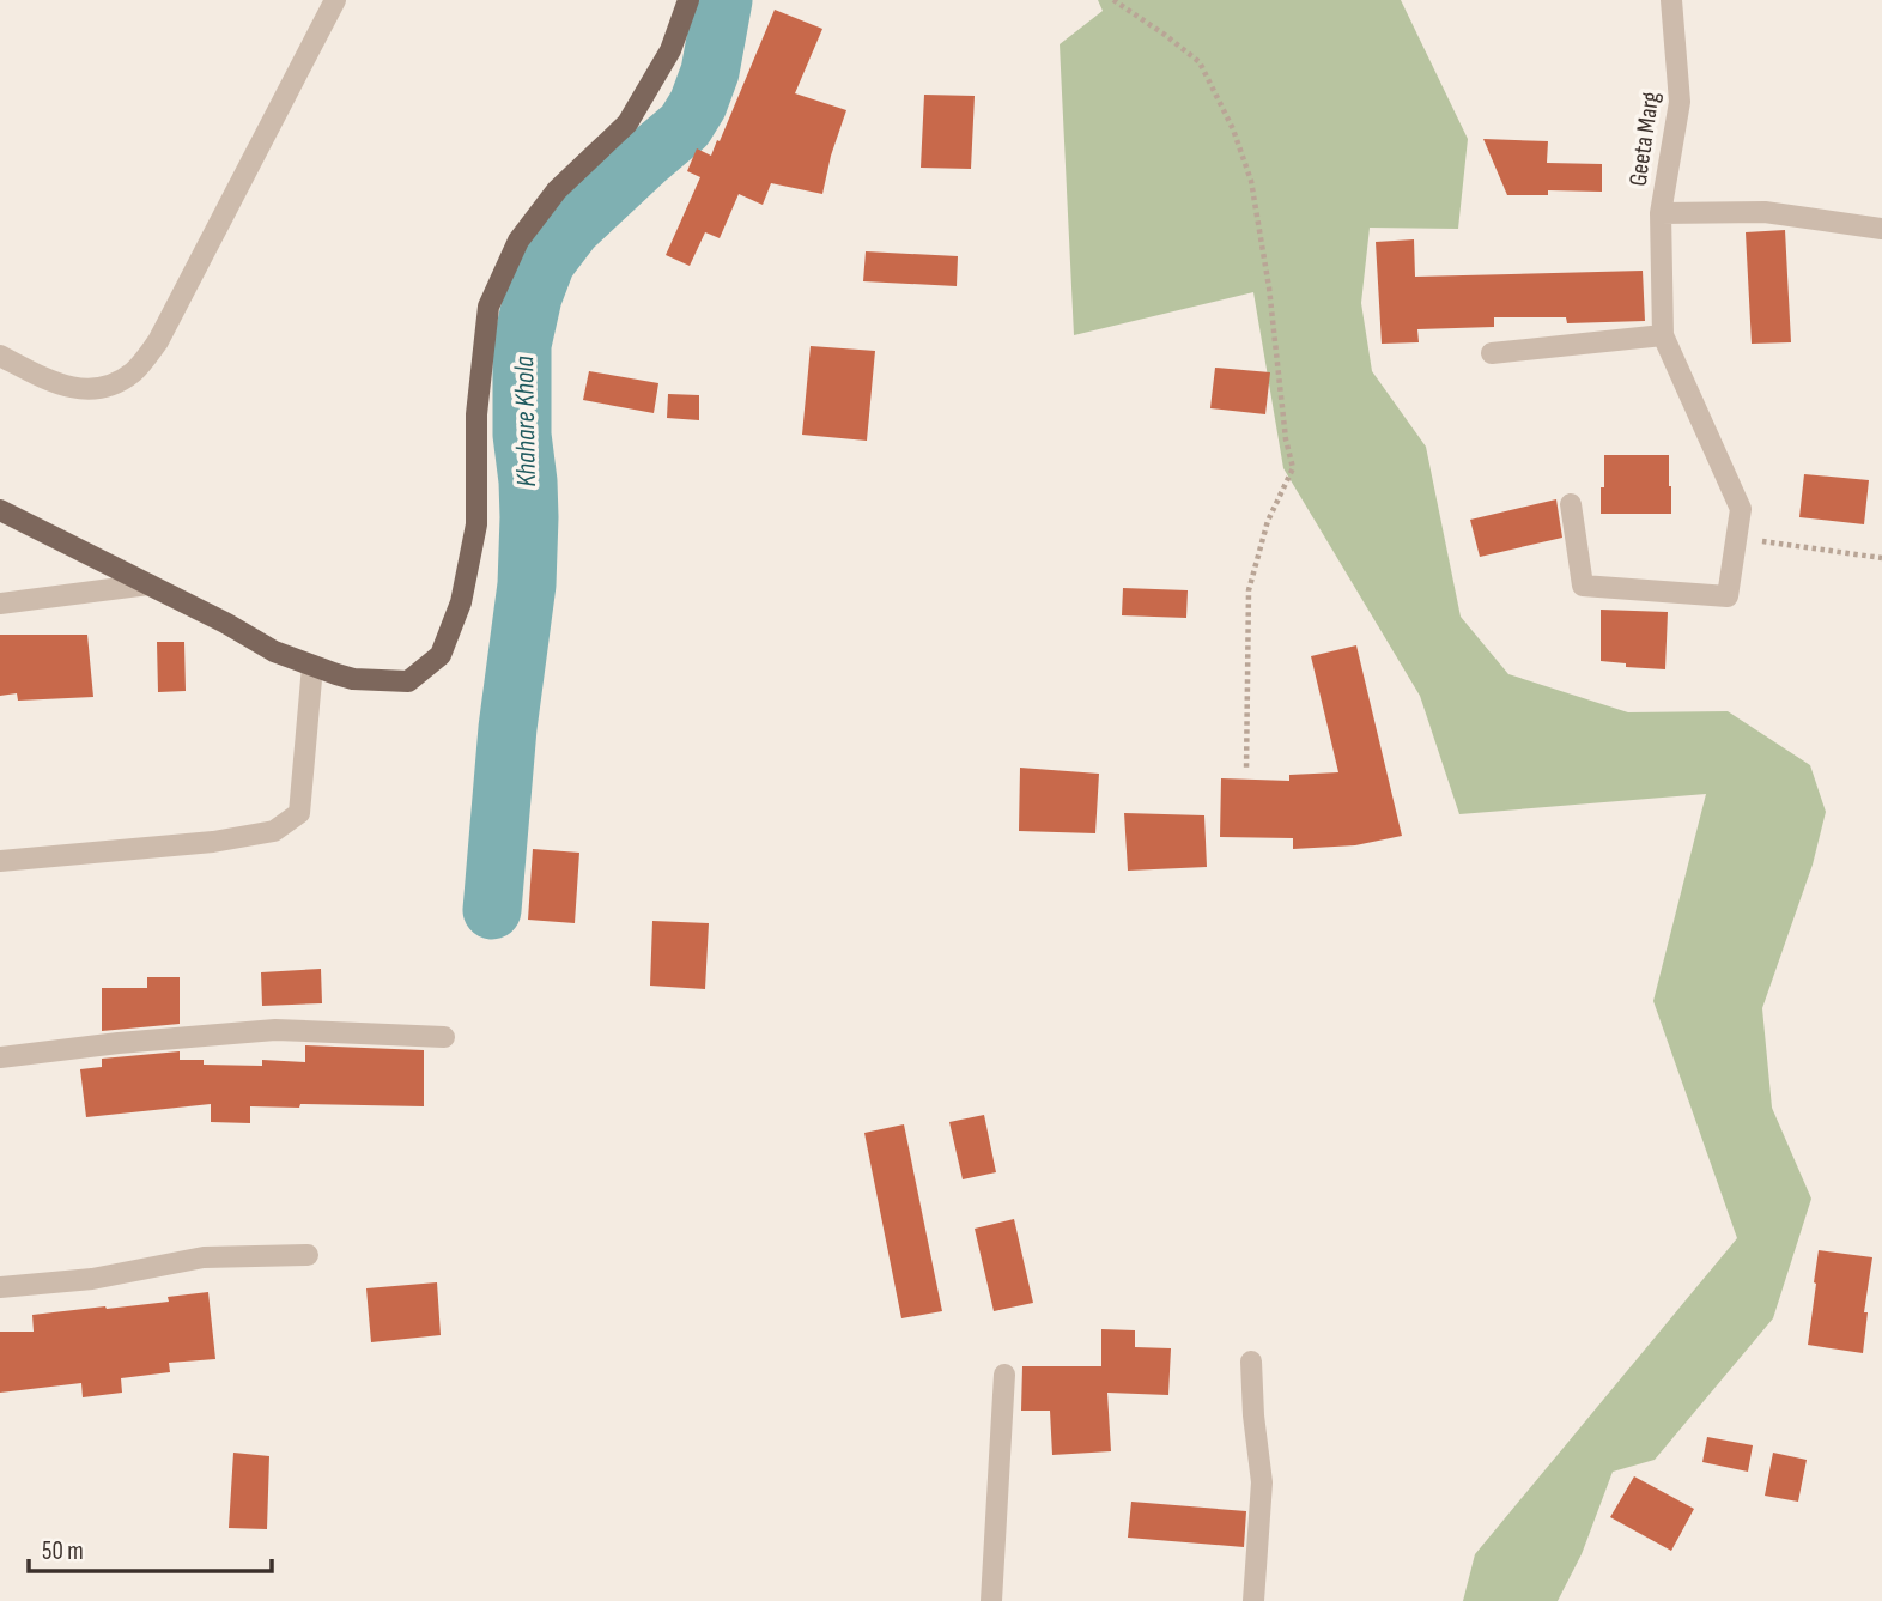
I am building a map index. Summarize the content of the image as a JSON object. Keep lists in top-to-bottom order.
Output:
{
  "streets": {
    "street": ["Geeta Marg"]
  },
  "water": ["Khahare Khola"],
  "scale_bar": "50 m"
}
